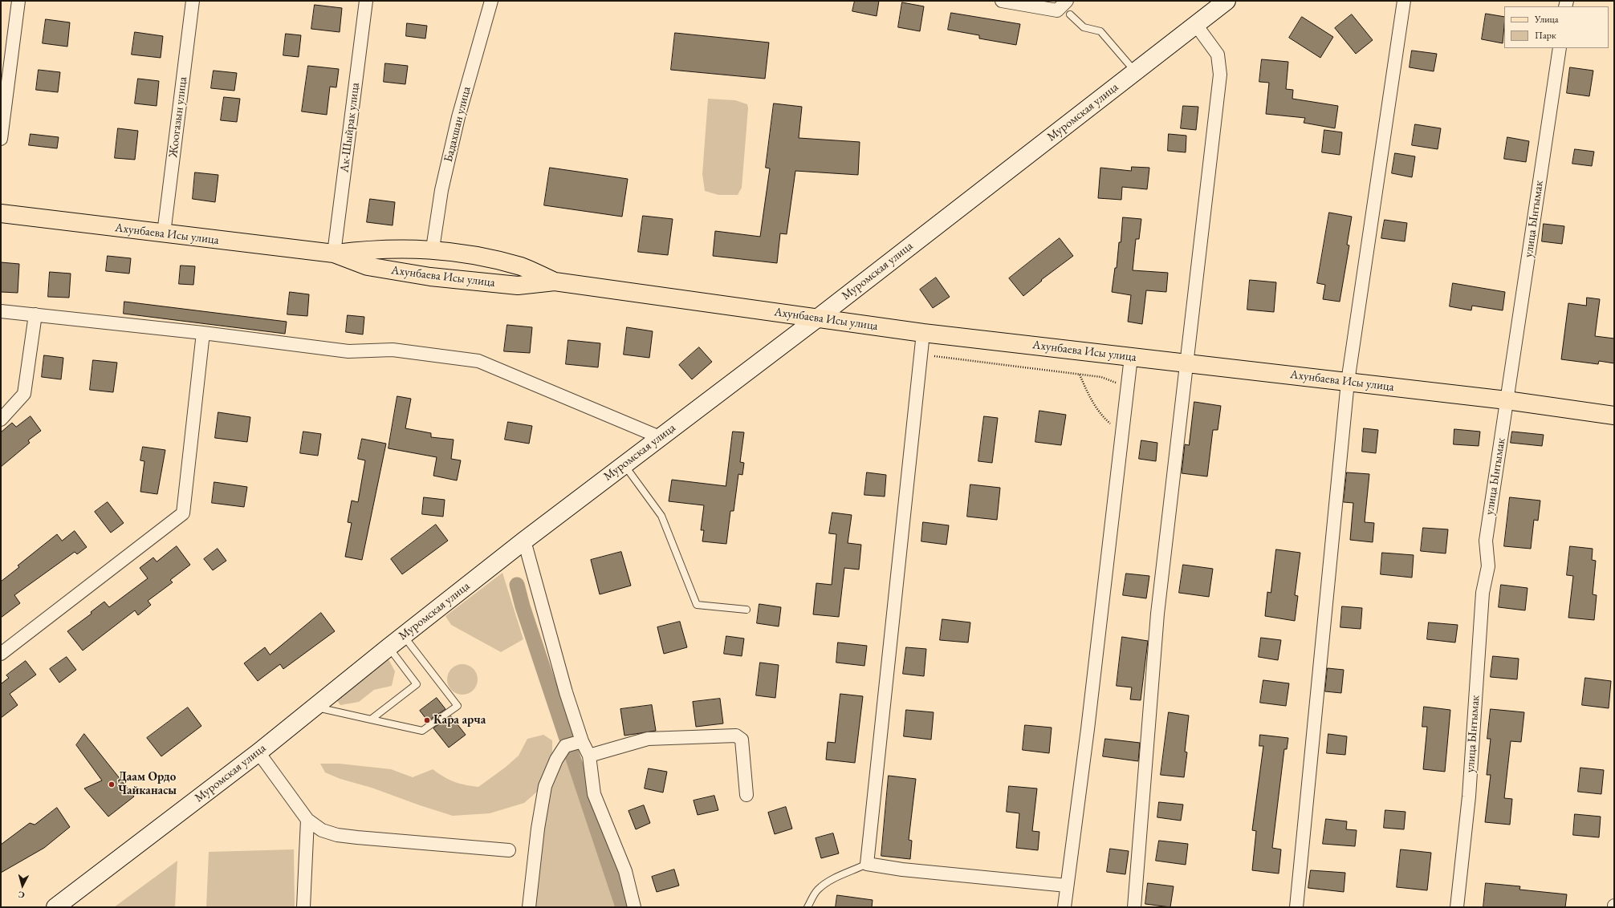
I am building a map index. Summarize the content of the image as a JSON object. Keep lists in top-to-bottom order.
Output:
{
  "streets": {
    "main road": ["Муромская улица", "Ахунбаева Исы улица"],
    "street": [
      "Жоогазын улица",
      "Бадахшан улица",
      "Ак-Шыйрак улица",
      "улица Ынтымак"
    ]
  },
  "crossings": [
    ["Муромская улица", "Ахунбаева Исы улица"],
    ["Жоогазын улица", "Ахунбаева Исы улица"],
    ["Бадахшан улица", "Ахунбаева Исы улица"],
    ["Ак-Шыйрак улица", "Ахунбаева Исы улица"],
    ["улица Ынтымак", "Ахунбаева Исы улица"]
  ],
  "places": ["Кара арча", "Даам Ордо Чайканасы"],
  "legend": ["Улица", "Парк"],
  "north": "bottom"
}
